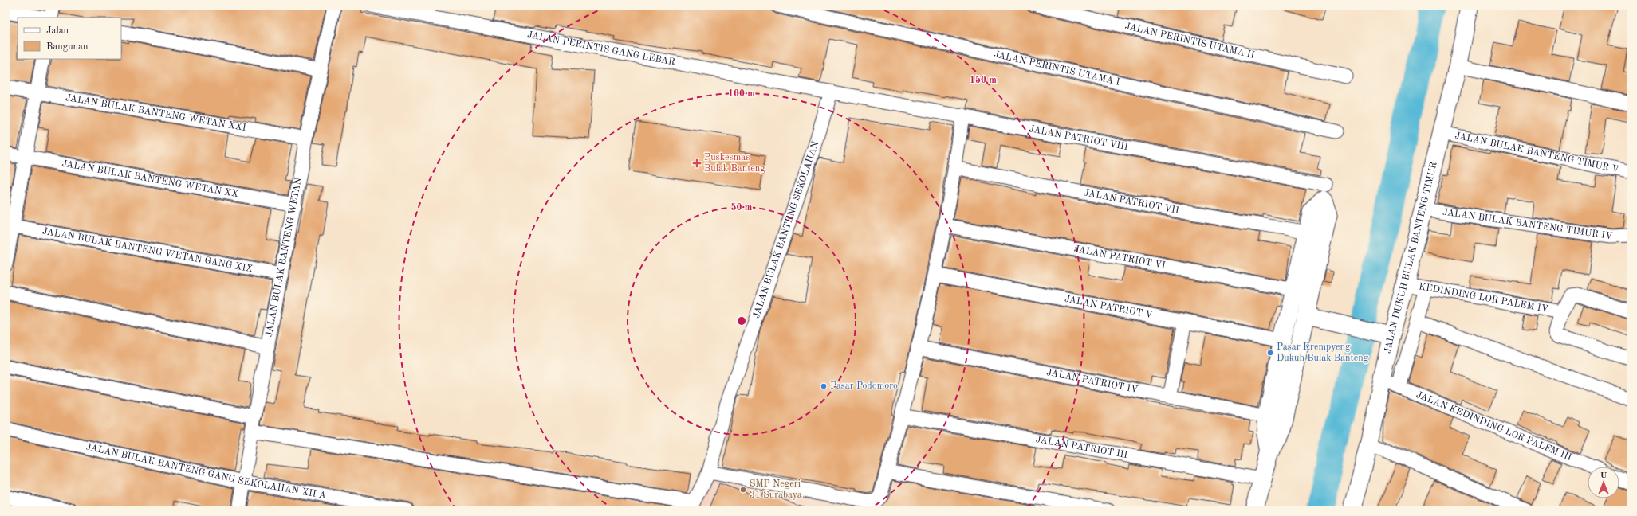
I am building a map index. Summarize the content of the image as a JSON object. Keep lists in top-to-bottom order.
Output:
{
  "streets": {
    "street": [
      "JALAN PERINTIS UTAMA II",
      "JALAN PERINTIS GANG LEBAR",
      "JALAN PERINTIS UTAMA I",
      "JALAN BULAK BANTENG WETAN XXI",
      "JALAN PATRIOT VIII",
      "JALAN BULAK BANTENG TIMUR V",
      "JALAN BULAK BANTENG WETAN XX",
      "JALAN PATRIOT VII",
      "JALAN BULAK BANTENG TIMUR IV",
      "JALAN BULAK BANTENG SEKOLAHAN",
      "JALAN BULAK BANTENG WETAN GANG XIX",
      "JALAN PATRIOT VI",
      "JALAN BULAK BANTENG WETAN",
      "JALAN DUKUH BULAK BANTENG TIMUR",
      "KEDINDING LOR PALEM IV",
      "JALAN PATRIOT V",
      "JALAN PATRIOT IV",
      "JALAN KEDINDING LOR PALEM III",
      "JALAN PATRIOT III",
      "JALAN BULAK BANTENG GANG SEKOLAHAN XII A"
    ]
  },
  "crossings": [
    ["JALAN PERINTIS GANG LEBAR", "JALAN PATRIOT VIII"],
    ["JALAN PERINTIS GANG LEBAR", "JALAN BULAK BANTENG SEKOLAHAN"],
    ["JALAN BULAK BANTENG WETAN XXI", "JALAN BULAK BANTENG WETAN"],
    ["JALAN PATRIOT VIII", "JALAN BULAK BANTENG SEKOLAHAN"],
    ["JALAN BULAK BANTENG TIMUR V", "JALAN DUKUH BULAK BANTENG TIMUR"],
    ["JALAN BULAK BANTENG WETAN XX", "JALAN BULAK BANTENG WETAN"],
    ["JALAN BULAK BANTENG TIMUR IV", "JALAN DUKUH BULAK BANTENG TIMUR"],
    ["JALAN BULAK BANTENG WETAN GANG XIX", "JALAN BULAK BANTENG WETAN"],
    ["JALAN BULAK BANTENG WETAN", "JALAN BULAK BANTENG GANG SEKOLAHAN XII A"],
    ["JALAN DUKUH BULAK BANTENG TIMUR", "KEDINDING LOR PALEM IV"],
    ["JALAN DUKUH BULAK BANTENG TIMUR", "JALAN KEDINDING LOR PALEM III"]
  ],
  "places": {
    "health": ["Puskesmas Bulak Banteng"],
    "other": ["Pasar Krempyeng Dukuh Bulak Banteng", "Pasar Podomoro", "SMP Negeri 31 Surabaya"]
  },
  "legend": ["Jalan", "Bangunan"],
  "north": "top",
  "rings": ["150 m", "100 m", "50 m"]
}
